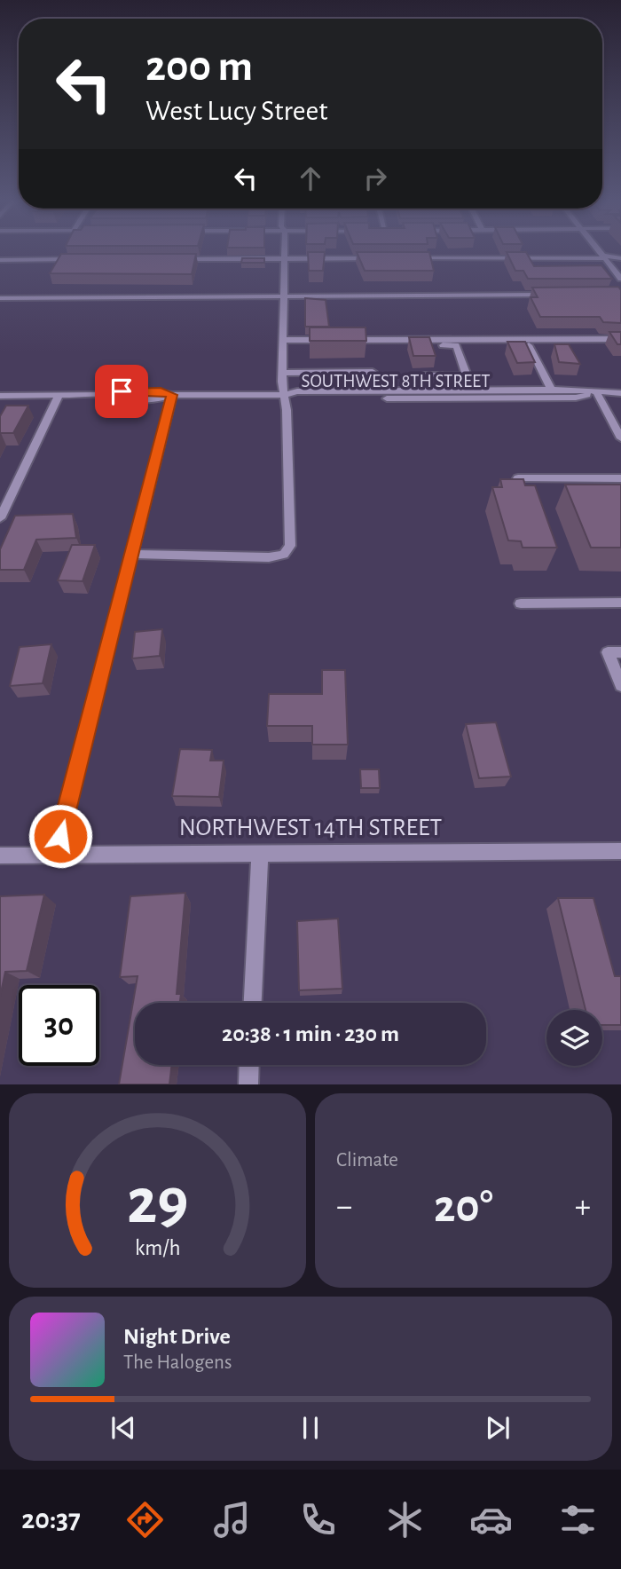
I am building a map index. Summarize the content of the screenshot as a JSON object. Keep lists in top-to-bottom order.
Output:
{
  "streets": {
    "street": ["SOUTHWEST 8TH STREET", "NORTHWEST 14TH STREET"]
  },
  "page": {
    "turn": ["200 m", "West Lucy Street"],
    "limit": "30",
    "trip": "20:38 · 1 min · 230 m",
    "tile": "Climate",
    "heat": ["−", "20°", "+"],
    "song": ["Night Drive", "The Halogens"],
    "tabs": "20:37",
    "gauge": ["29", "km/h"]
  }
}
